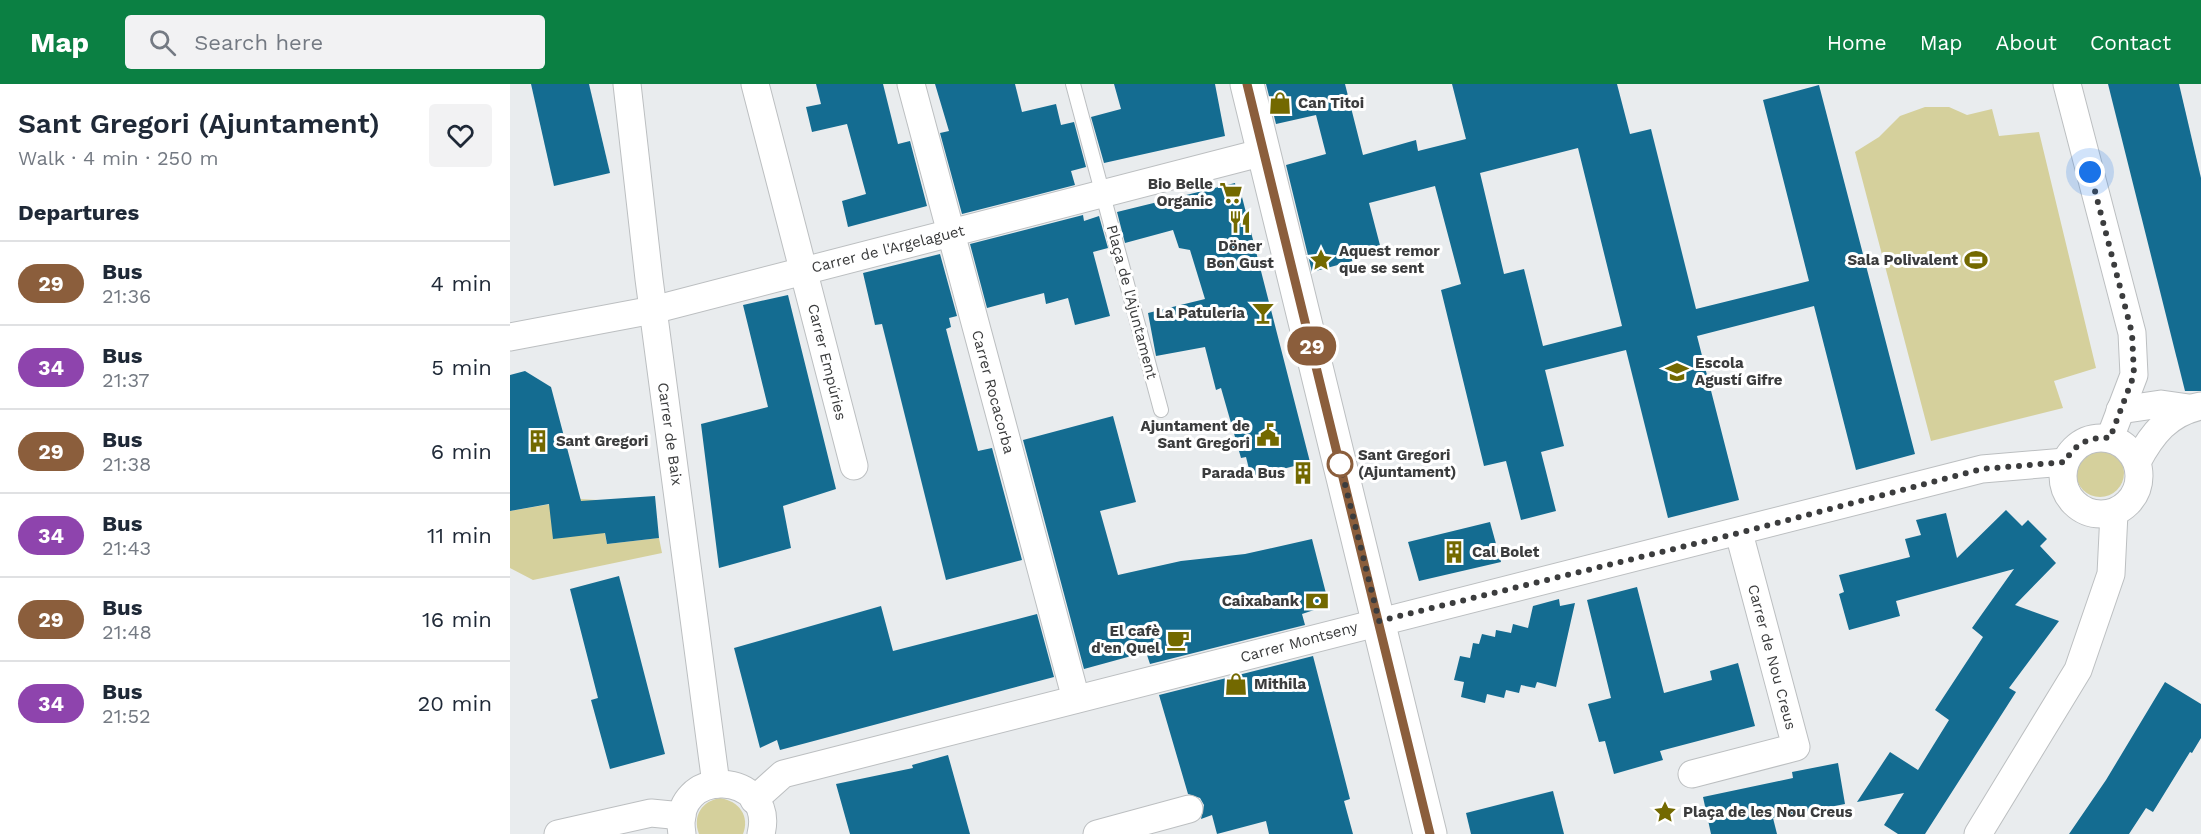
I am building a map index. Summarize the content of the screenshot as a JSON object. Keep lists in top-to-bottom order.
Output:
{
  "streets": {
    "street": [
      "Carrer de l'Argelaguet",
      "Carrer Empúries",
      "Carrer Rocacorba",
      "Carrer de Baix",
      "Carrer Montseny",
      "Carrer de Nou Creus"
    ],
    "lane": ["Plaça de l'Ajuntament"]
  },
  "crossings": [
    ["Carrer de l'Argelaguet", "Plaça de l'Ajuntament"],
    ["Carrer de l'Argelaguet", "Carrer Empúries"],
    ["Carrer de l'Argelaguet", "Carrer Rocacorba"],
    ["Carrer de l'Argelaguet", "Carrer de Baix"],
    ["Carrer Rocacorba", "Carrer Montseny"],
    ["Carrer Montseny", "Carrer de Nou Creus"]
  ],
  "places": {
    "shop": ["Can Titoi", "Mithila"],
    "supermarket": ["Bio Belle Organic"],
    "restaurant": ["Döner Bon Gust"],
    "place": ["Aquest remor que se sent", "Plaça de les Nou Creus"],
    "sports": ["Sala Polivalent"],
    "bar": ["La Patuleria"],
    "school or university": ["Escola Agustí Gifre"],
    "public building": ["Ajuntament de Sant Gregori"],
    "building": ["Sant Gregori", "Parada Bus", "Cal Bolet"],
    "other": ["Sant Gregori (Ajuntament)"],
    "bank": ["Caixabank"],
    "cafe": ["El cafè d'en Quel"]
  },
  "lines": ["bus line 29"],
  "page": {
    "header": "Map",
    "search": "Search here",
    "nav": [
      "Home",
      "Map",
      "About",
      "Contact"
    ],
    "heading": [
      ["Sant Gregori (Ajuntament)", "Walk · 4 min · 250 m"],
      "Departures"
    ],
    "on_map": "29",
    "list": [
      {
        "mark": "29",
        "name": "Bus",
        "note": "21:36",
        "value": "4 min"
      },
      {
        "mark": "34",
        "name": "Bus",
        "note": "21:37",
        "value": "5 min"
      },
      {
        "mark": "29",
        "name": "Bus",
        "note": "21:38",
        "value": "6 min"
      },
      {
        "mark": "34",
        "name": "Bus",
        "note": "21:43",
        "value": "11 min"
      },
      {
        "mark": "29",
        "name": "Bus",
        "note": "21:48",
        "value": "16 min"
      },
      {
        "mark": "34",
        "name": "Bus",
        "note": "21:52",
        "value": "20 min"
      }
    ]
  }
}
